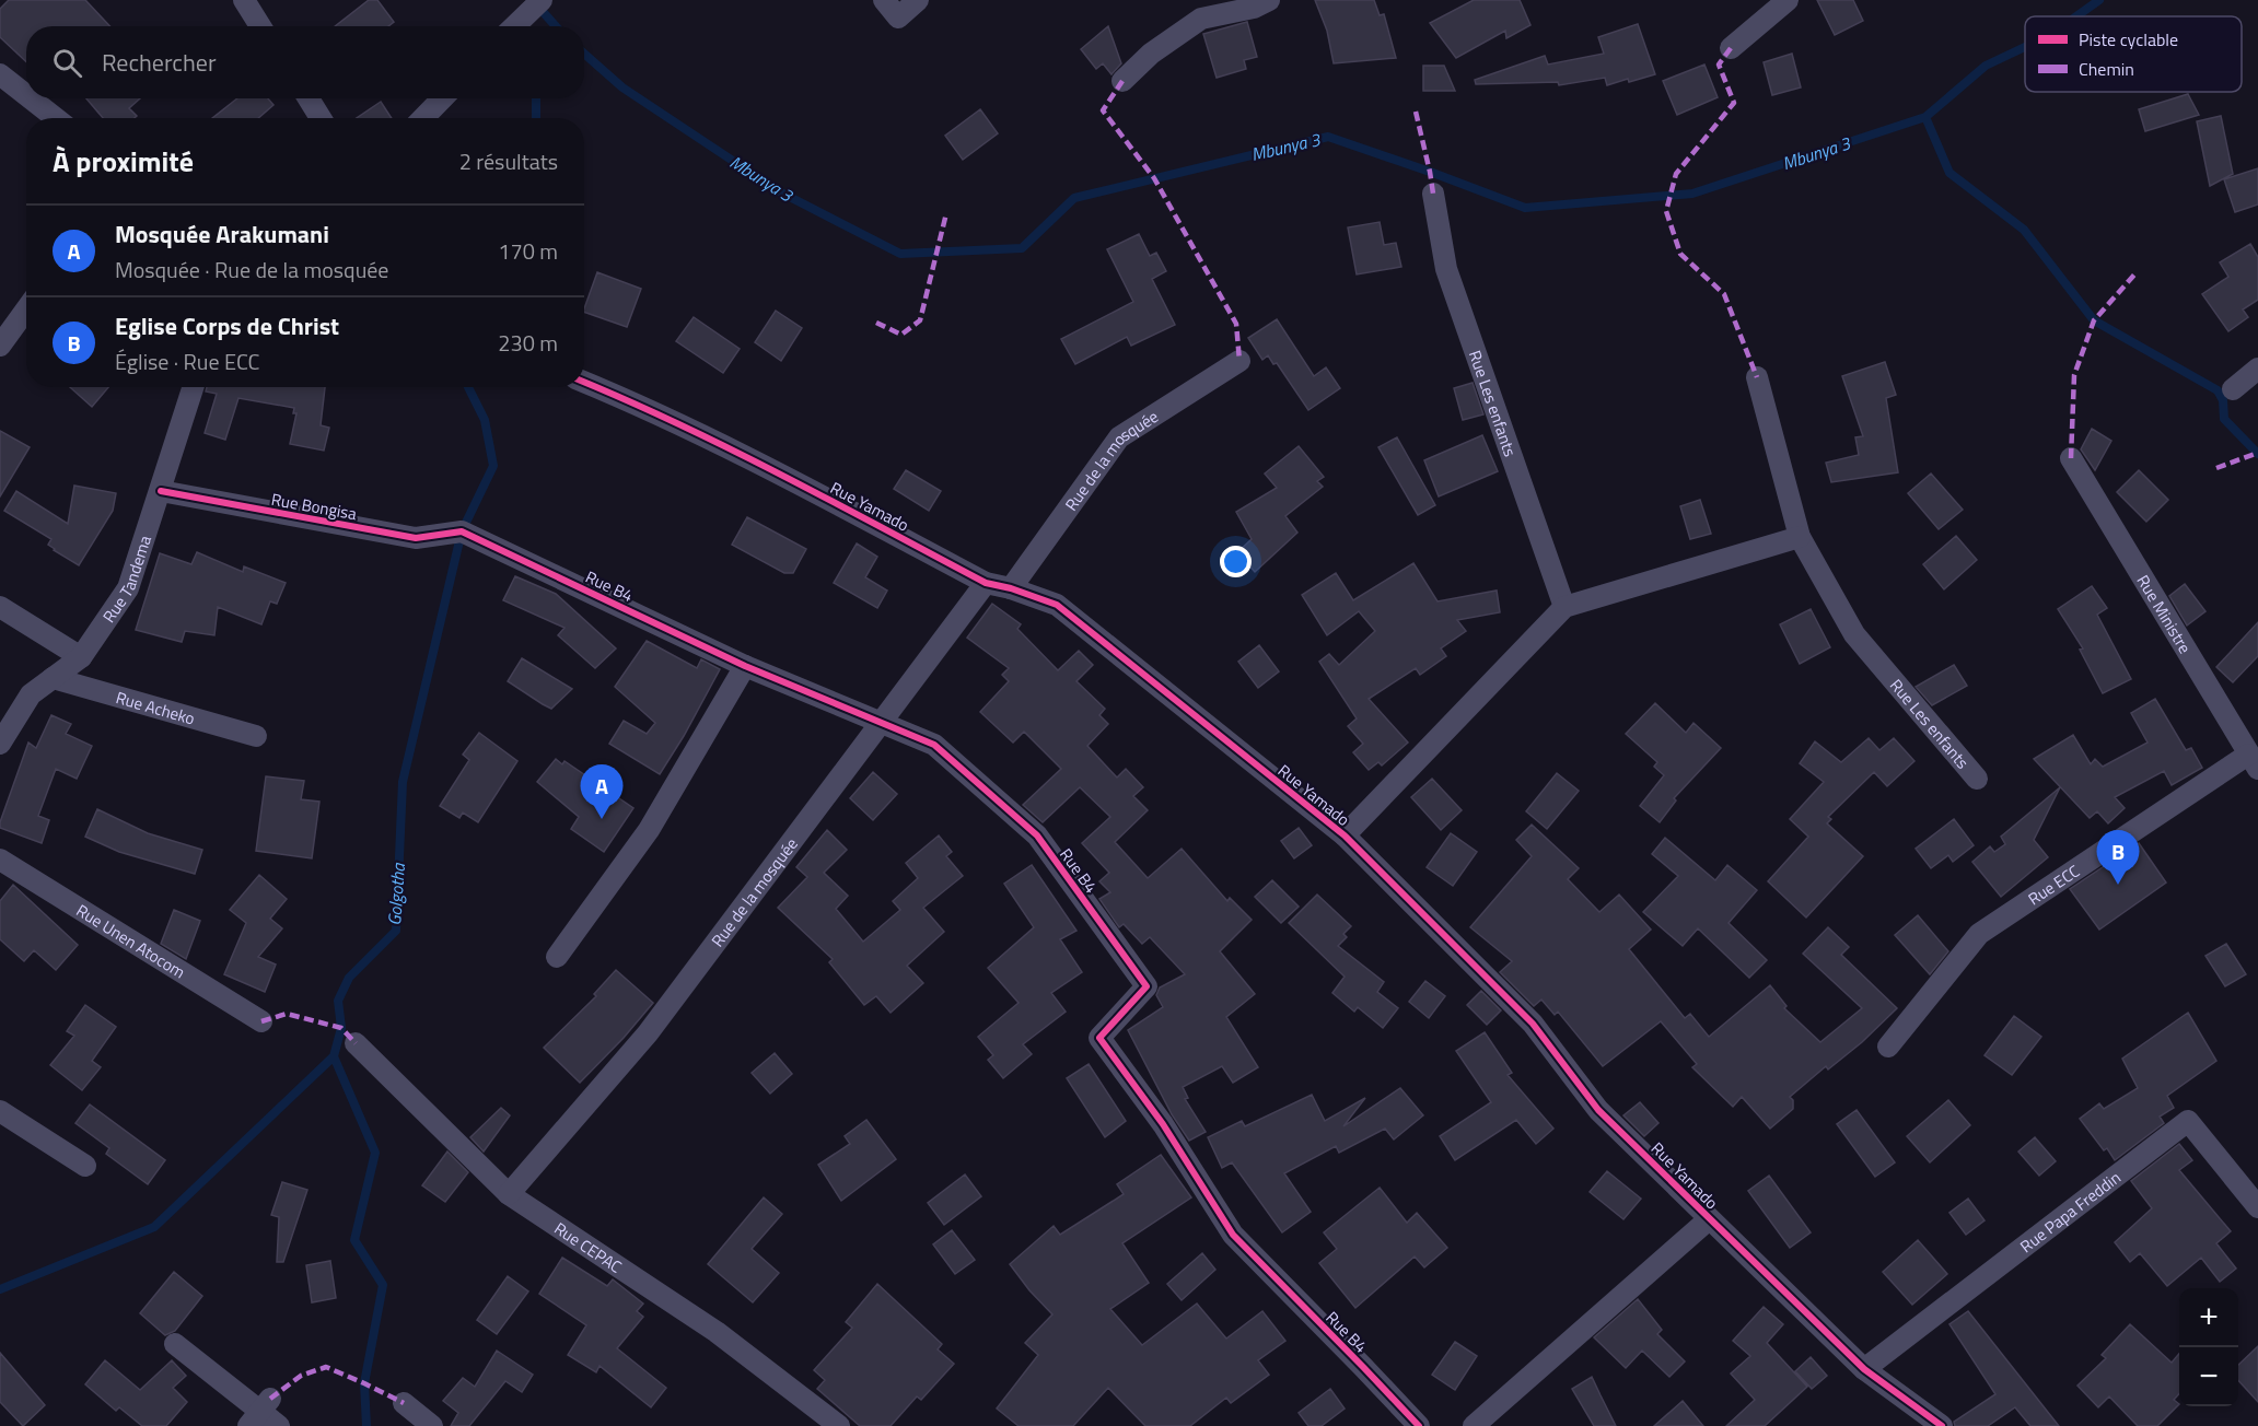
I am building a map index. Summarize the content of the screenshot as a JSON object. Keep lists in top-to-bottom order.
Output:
{
  "streets": {
    "street": [
      "Rue Les enfants",
      "Rue de la mosquée",
      "Rue Bongisa",
      "Rue Yamado",
      "Rue Tandema",
      "Rue B4",
      "Rue Ministre",
      "Rue Acheko",
      "Rue ECC",
      "Rue Unen Atocom",
      "Rue Papa Freddin",
      "Rue CEPAC"
    ]
  },
  "crossings": [
    ["Rue de la mosquée", "Rue Yamado"],
    ["Rue de la mosquée", "Rue B4"],
    ["Rue de la mosquée", "Rue CEPAC"],
    ["Rue Bongisa", "Rue Tandema"],
    ["Rue Bongisa", "Rue B4"],
    ["Rue Yamado", "Rue Papa Freddin"],
    ["Rue Tandema", "Rue Acheko"],
    ["Rue Ministre", "Rue ECC"]
  ],
  "water": ["Mbunya 3", "Golgotha"],
  "legend": ["Piste cyclable", "Chemin"],
  "page": {
    "search": "Rechercher",
    "heading": ["À proximité", "2 résultats"],
    "list": [
      {
        "mark": "A",
        "name": "Mosquée Arakumani",
        "note": "Mosquée · Rue de la mosquée",
        "value": "170 m"
      },
      {
        "mark": "B",
        "name": "Eglise Corps de Christ",
        "note": "Église · Rue ECC",
        "value": "230 m"
      }
    ],
    "pins": ["A", "B"],
    "map_buttons": ["+", "−"]
  }
}
